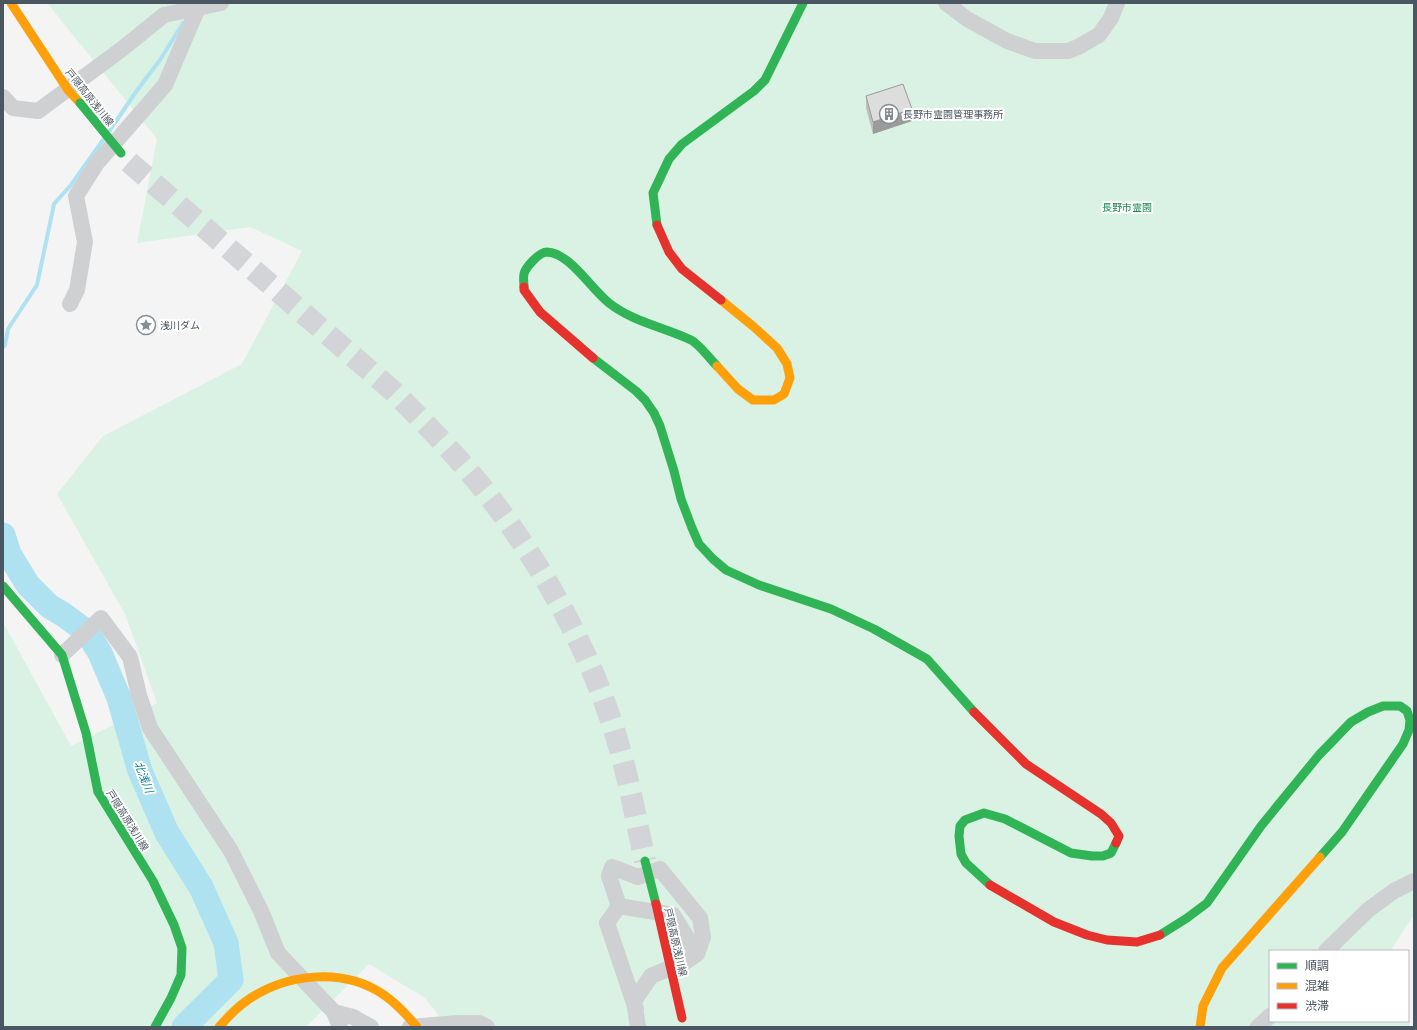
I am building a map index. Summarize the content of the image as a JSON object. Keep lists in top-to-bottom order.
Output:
{
  "streets": {
    "street": ["戸隠高原浅川線"]
  },
  "water": ["北浅川"],
  "parks": ["長野市霊園"],
  "places": {
    "building": ["長野市霊園管理事務所"],
    "place": ["浅川ダム"]
  },
  "legend": ["順調", "混雑", "渋滞"]
}
